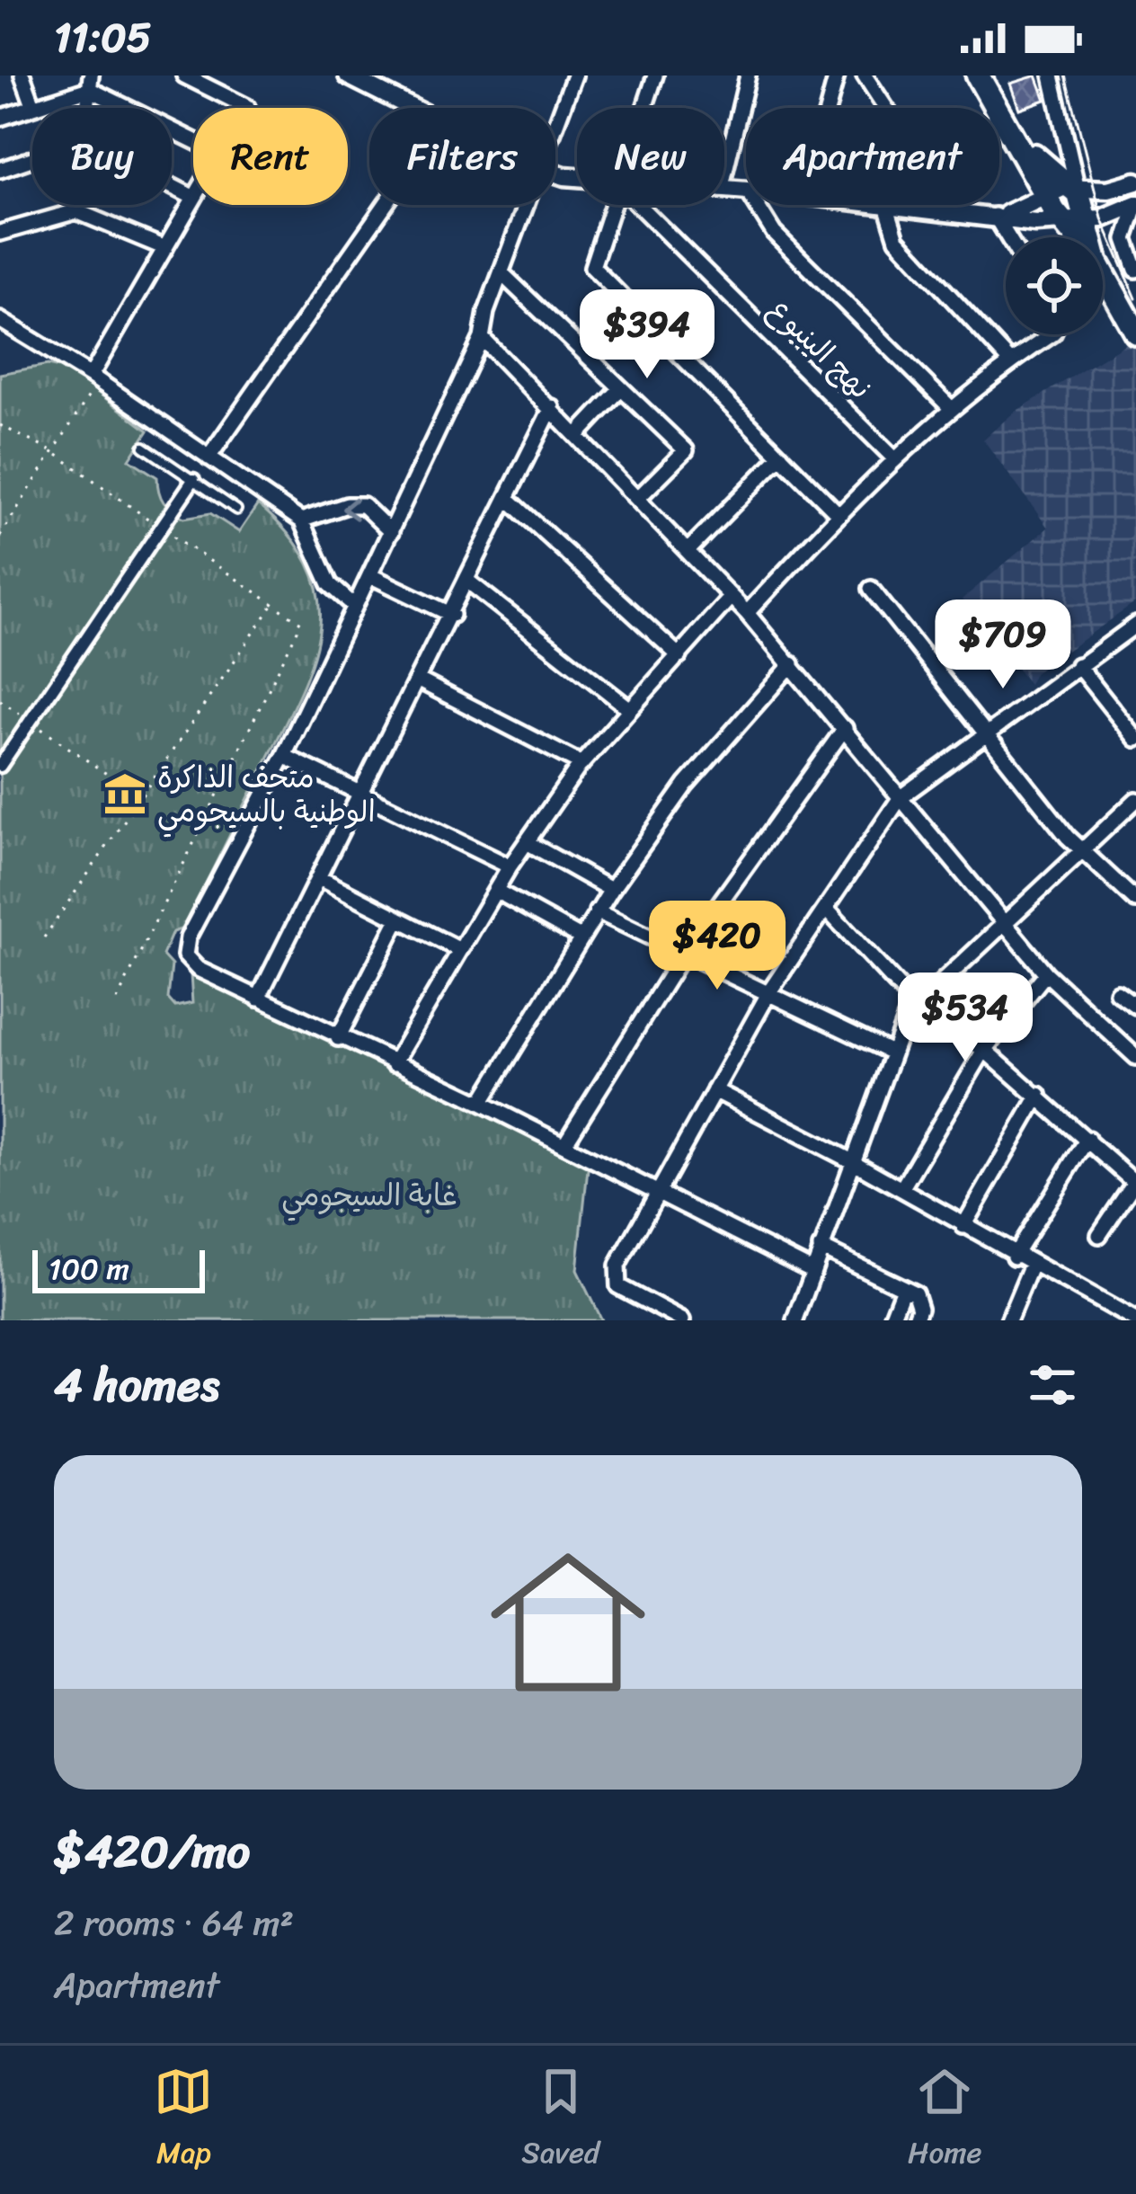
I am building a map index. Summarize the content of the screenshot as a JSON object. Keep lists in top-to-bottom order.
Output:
{
  "streets": {
    "street": ["نهج الينبوع"]
  },
  "parks": ["غابة السيجومي"],
  "places": {
    "museum": ["متحف الذاكرة الوطنية بالسيجومي"]
  },
  "scale_bar": "100 m",
  "page": {
    "status": "11:05",
    "chip": [
      "Buy",
      "Rent",
      "Filters",
      "New",
      "Apartment"
    ],
    "price": [
      "$394",
      "$709",
      "$420",
      "$534"
    ],
    "scale": "100 m",
    "heading": "4 homes",
    "list": [
      {
        "name": "$420/mo",
        "note": "2 rooms · 64 m² · Apartment"
      }
    ],
    "tabs": ["Map", "Saved", "Home"]
  }
}
